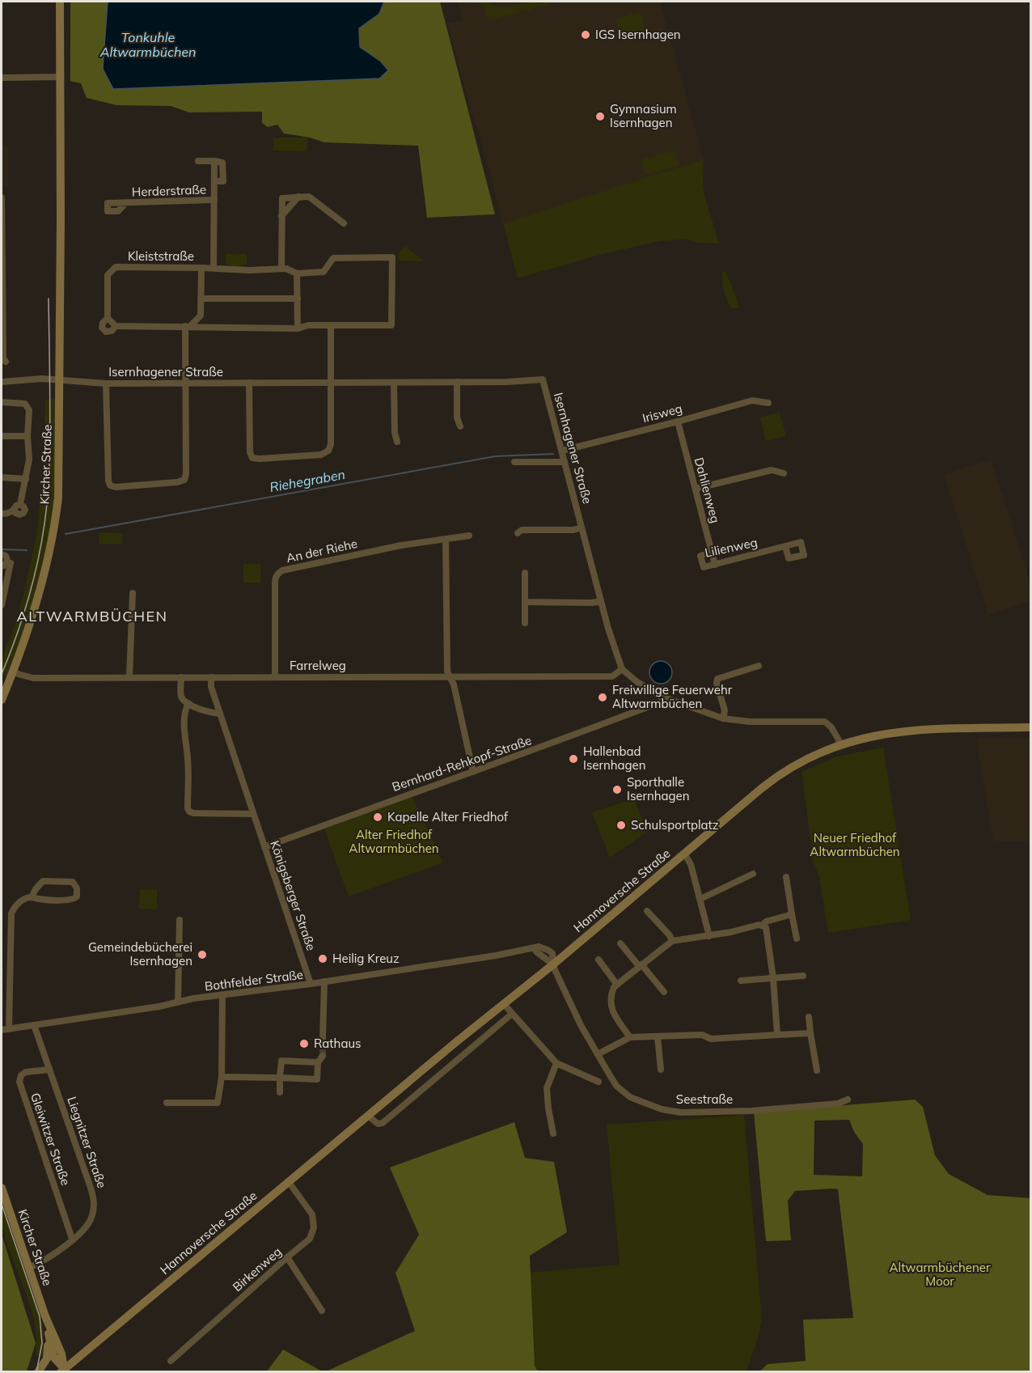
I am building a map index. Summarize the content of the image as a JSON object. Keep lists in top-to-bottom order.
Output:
{
  "streets": {
    "main road": ["Kircher Straße", "Hannoversche Straße"],
    "street": [
      "Herderstraße",
      "Kleiststraße",
      "Isernhagener Straße",
      "Irisweg",
      "Dahlienweg",
      "Lilienweg",
      "An der Riehe",
      "Farrelweg",
      "Bernhard-Rehkopf-Straße",
      "Königsberger Straße",
      "Bothfelder Straße",
      "Seestraße",
      "Gleiwitzer Straße",
      "Liegnitzer Straße",
      "Birkenweg"
    ]
  },
  "crossings": [
    ["Isernhagener Straße", "Irisweg"],
    ["Isernhagener Straße", "Kircher Straße"],
    ["Isernhagener Straße", "Farrelweg"],
    ["Irisweg", "Dahlienweg"],
    ["Kircher Straße", "Farrelweg"],
    ["Kircher Straße", "Hannoversche Straße"],
    ["Kircher Straße", "Liegnitzer Straße"],
    ["Dahlienweg", "Lilienweg"],
    ["An der Riehe", "Farrelweg"],
    ["Farrelweg", "Königsberger Straße"],
    ["Bernhard-Rehkopf-Straße", "Königsberger Straße"],
    ["Hannoversche Straße", "Bothfelder Straße"],
    ["Hannoversche Straße", "Seestraße"],
    ["Hannoversche Straße", "Birkenweg"],
    ["Königsberger Straße", "Bothfelder Straße"],
    ["Bothfelder Straße", "Seestraße"],
    ["Bothfelder Straße", "Liegnitzer Straße"],
    ["Gleiwitzer Straße", "Liegnitzer Straße"]
  ],
  "districts": ["ALTWARMBÜCHEN"],
  "water": ["Tonkuhle Altwarmbüchen", "Riehegraben"],
  "parks": ["Alter Friedhof Altwarmbüchen", "Neuer Friedhof Altwarmbüchen", "Altwarmbüchener Moor"],
  "places": [
    "IGS Isernhagen",
    "Gymnasium Isernhagen",
    "Freiwillige Feuerwehr Altwarmbüchen",
    "Hallenbad Isernhagen",
    "Sporthalle Isernhagen",
    "Kapelle Alter Friedhof",
    "Schulsportplatz",
    "Gemeindebücherei Isernhagen",
    "Heilig Kreuz",
    "Rathaus"
  ]
}
